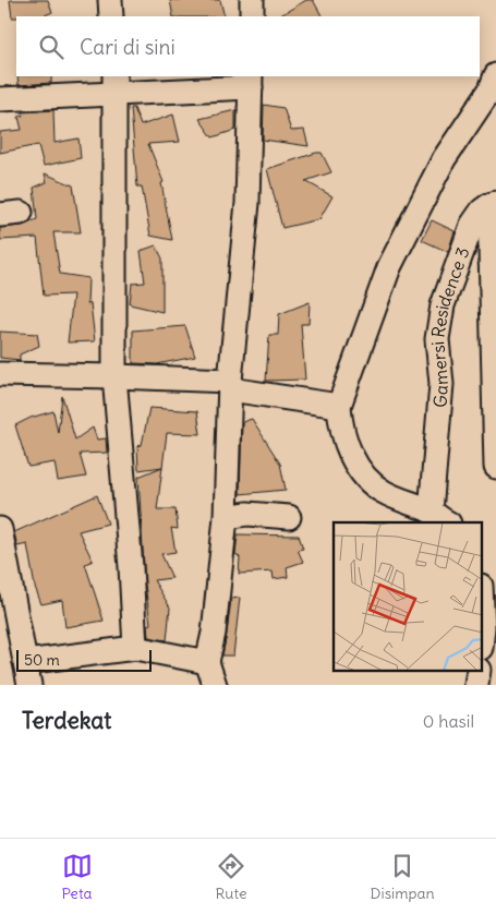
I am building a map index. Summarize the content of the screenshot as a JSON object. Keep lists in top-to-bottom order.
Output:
{
  "streets": {
    "street": ["Gamersi Residence 3"]
  },
  "scale_bar": "50 m",
  "page": {
    "search": "Cari di sini",
    "scale": "50 m",
    "heading": ["Terdekat", "0 hasil"],
    "nav": ["Peta", "Rute", "Disimpan"]
  }
}
